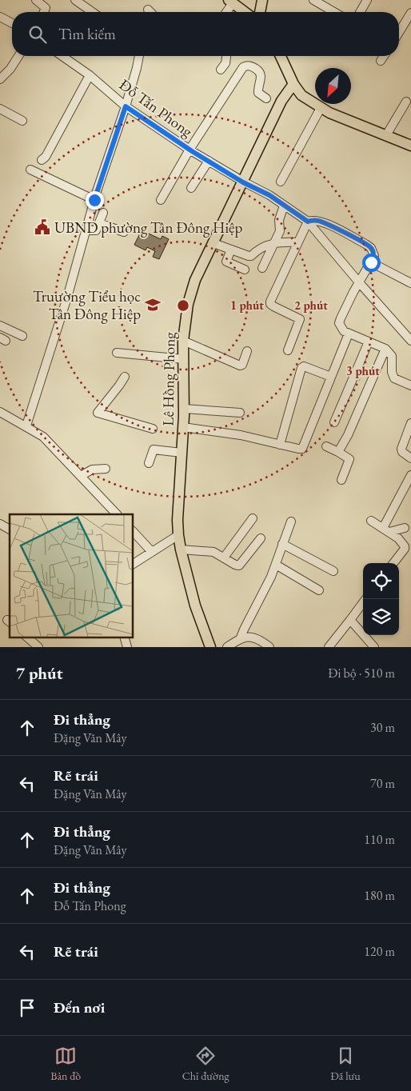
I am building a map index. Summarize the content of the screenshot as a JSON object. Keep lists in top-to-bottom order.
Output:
{
  "streets": {
    "main road": ["Lê Hồng Phong"],
    "street": ["Đỗ Tấn Phong"]
  },
  "crossings": [
    ["Đỗ Tấn Phong", "Lê Hồng Phong"]
  ],
  "places": {
    "public building": ["UBND phường Tân Đông Hiệp"],
    "school or university": ["Truường Tiểu học Tân Đông Hiệp"]
  },
  "north": "bottom left",
  "page": {
    "search": "Tìm kiếm",
    "heading": ["7 phút", "Đi bộ · 510 m"],
    "list": [
      ["Đi thẳng", "Đặng Văn Mây", "30 m"],
      ["Rẽ trái", "Đặng Văn Mây", "70 m"],
      ["Đi thẳng", "Đặng Văn Mây", "110 m"],
      ["Đi thẳng", "Đỗ Tấn Phong", "180 m"],
      ["Rẽ trái", "120 m"],
      "Đến nơi"
    ],
    "nav": ["Bản đồ", "Chỉ đường", "Đã lưu"]
  },
  "rings": ["1 phút", "2 phút", "3 phút"]
}
